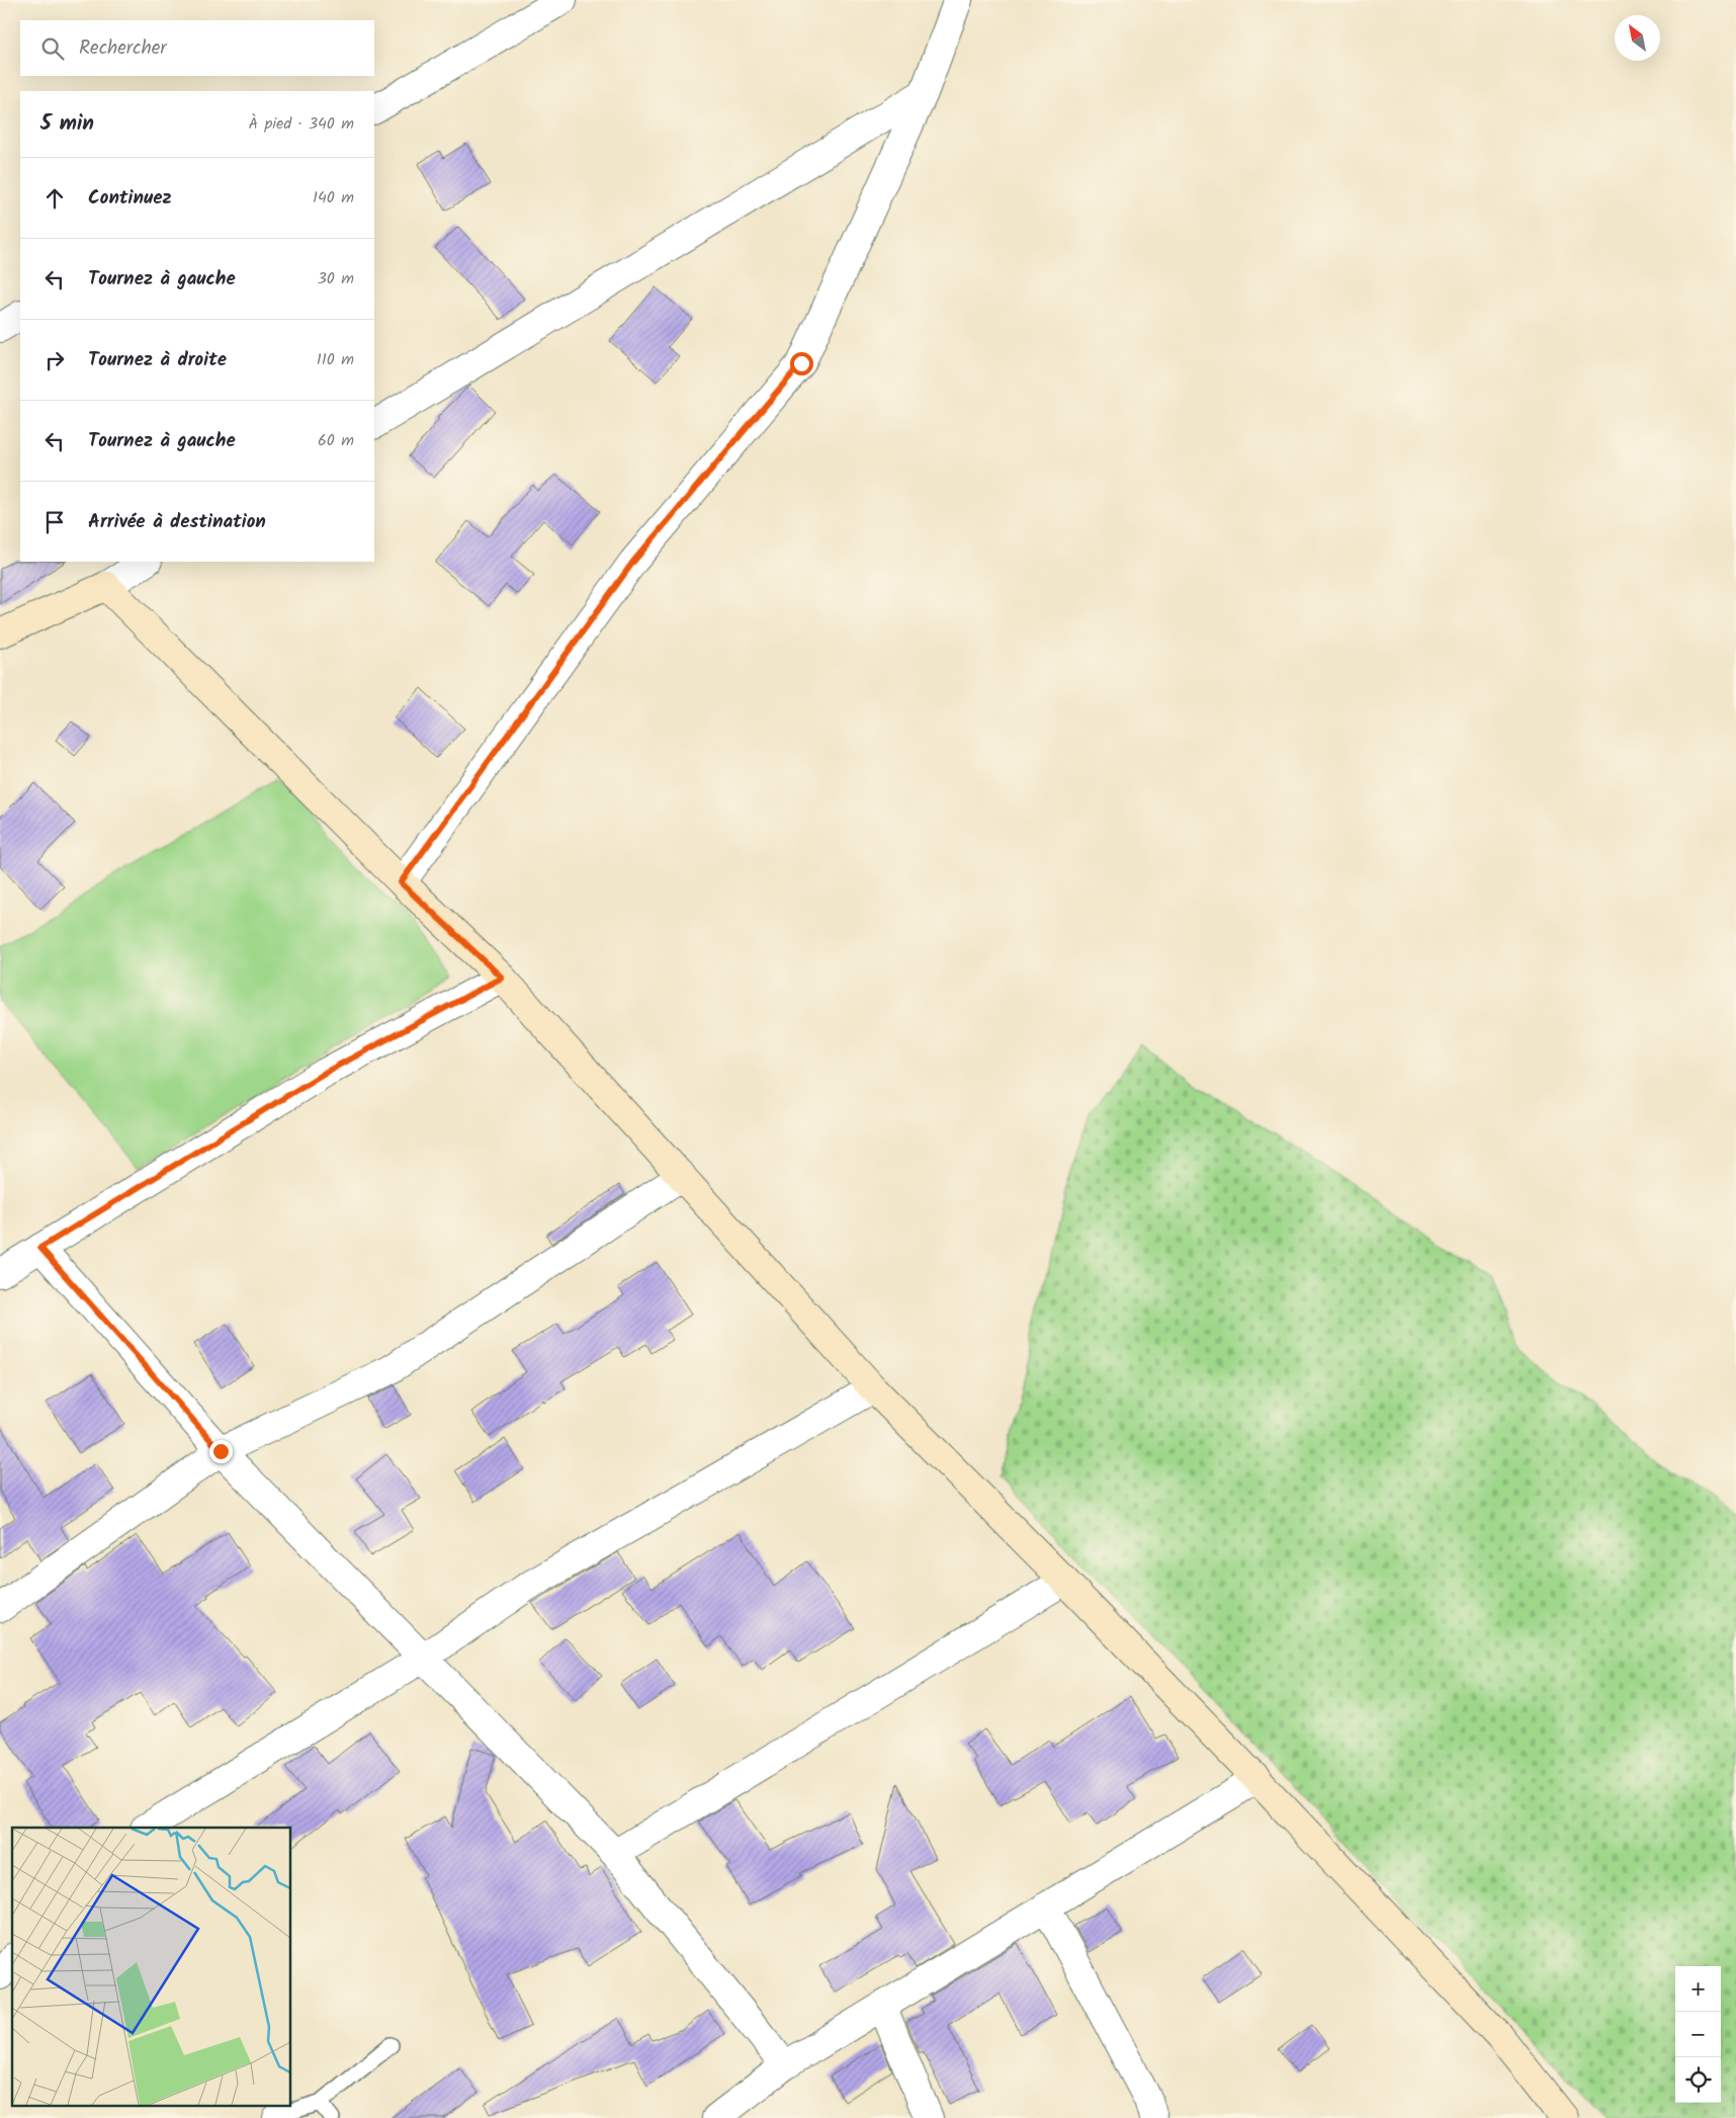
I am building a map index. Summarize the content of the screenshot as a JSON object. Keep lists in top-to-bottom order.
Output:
{
  "north": "top left",
  "page": {
    "search": "Rechercher",
    "heading": ["5 min", "À pied · 340 m"],
    "list": [
      ["Continuez", "140 m"],
      ["Tournez à gauche", "30 m"],
      ["Tournez à droite", "110 m"],
      ["Tournez à gauche", "60 m"],
      "Arrivée à destination"
    ],
    "map_buttons": ["+", "−"]
  }
}
